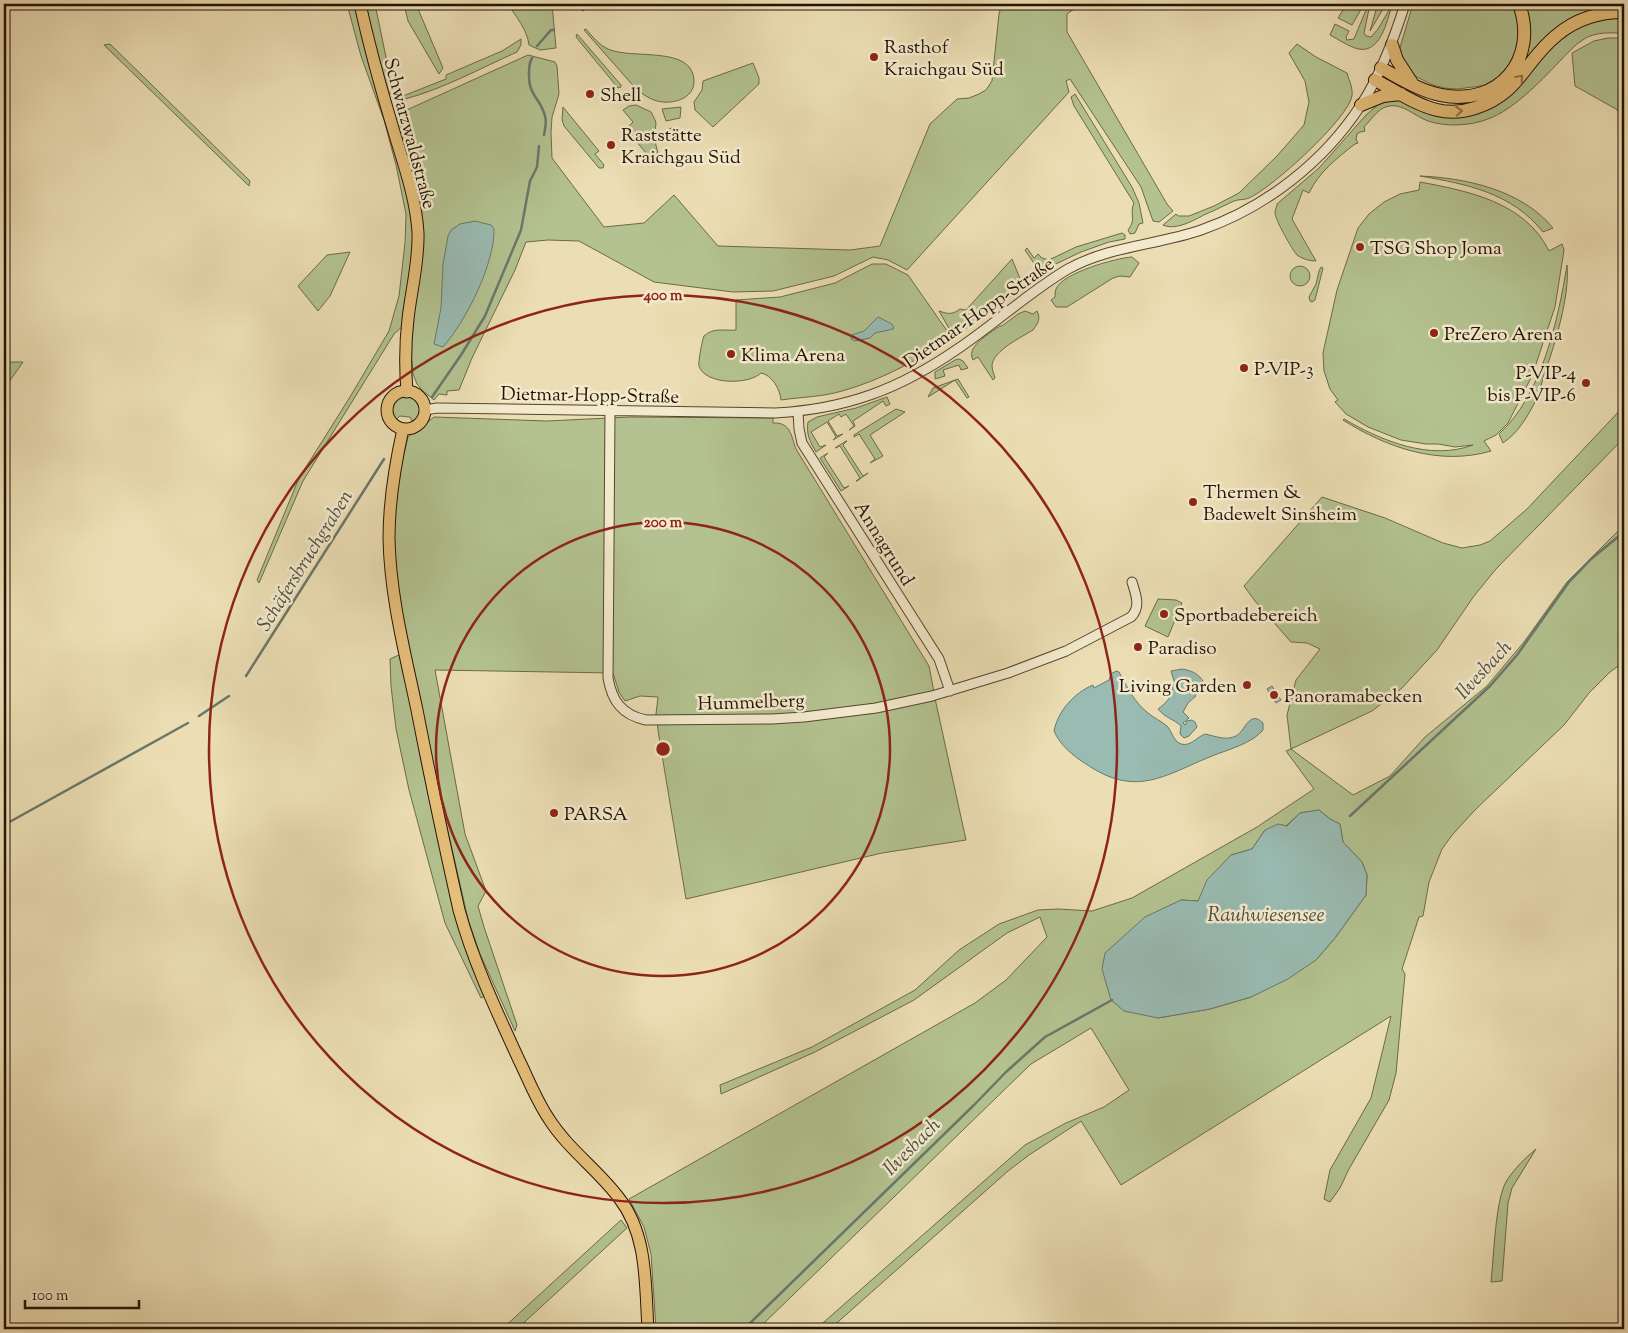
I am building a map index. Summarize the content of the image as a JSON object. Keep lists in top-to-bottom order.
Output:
{
  "streets": {
    "main road": ["Schwarzwaldstraße"],
    "street": ["Dietmar-Hopp-Straße", "Annagrund", "Hummelberg"]
  },
  "crossings": [
    ["Schwarzwaldstraße", "Dietmar-Hopp-Straße"],
    ["Dietmar-Hopp-Straße", "Annagrund"],
    ["Dietmar-Hopp-Straße", "Hummelberg"],
    ["Annagrund", "Hummelberg"]
  ],
  "water": ["Schäfersbruchgraben", "Ilvesbach", "Rauhwiesensee"],
  "places": [
    "Rasthof Kraichgau Süd",
    "Shell",
    "Raststätte Kraichgau Süd",
    "TSG Shop Joma",
    "PreZero Arena",
    "Klima Arena",
    "P-VIP-3",
    "P-VIP-4 bis P-VIP-6",
    "Thermen & Badewelt Sinsheim",
    "Sportbadebereich",
    "Paradiso",
    "Living Garden",
    "Panoramabecken",
    "PARSA"
  ],
  "scale_bar": "100 m",
  "rings": ["400 m", "200 m"]
}
